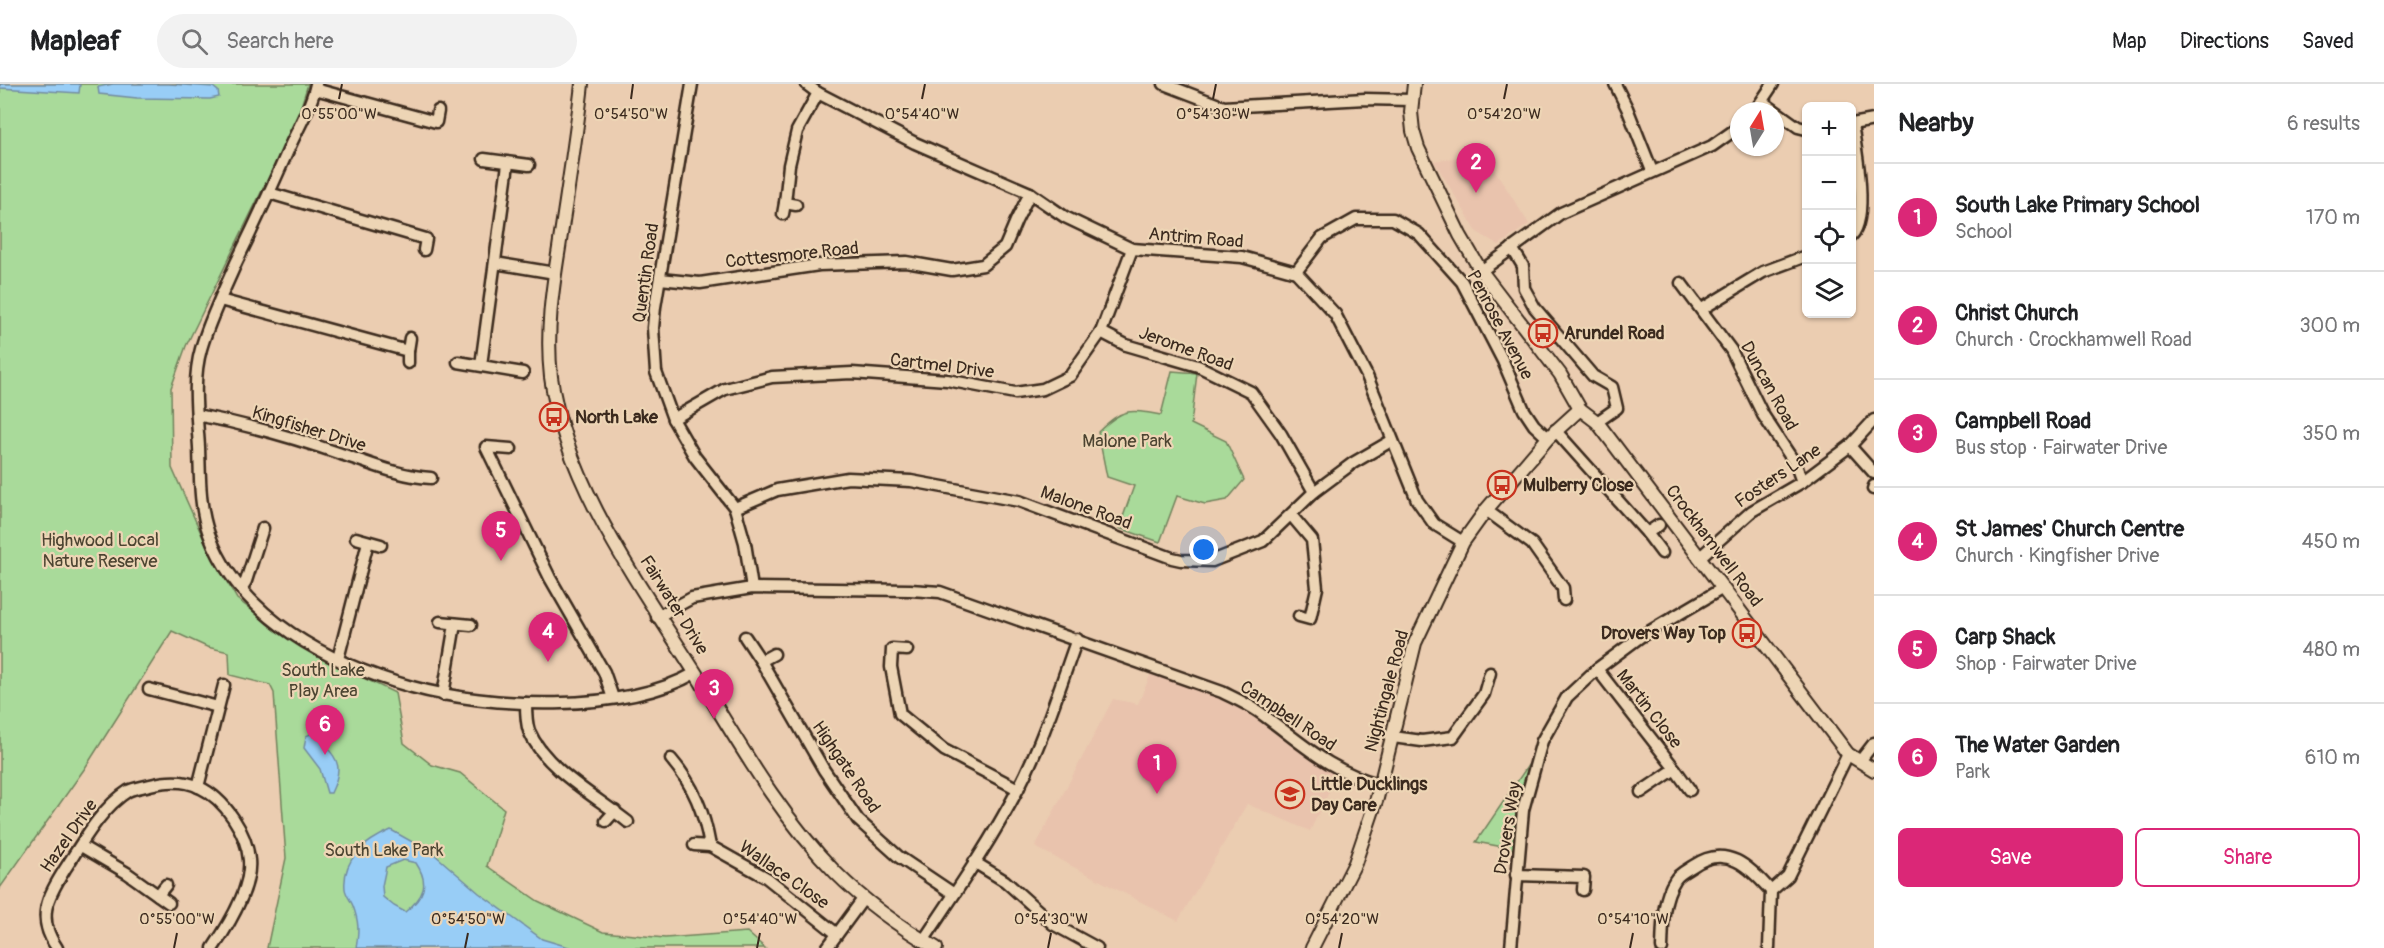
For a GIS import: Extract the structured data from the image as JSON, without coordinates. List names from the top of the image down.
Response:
{
  "streets": {
    "street": [
      "Antrim Road",
      "Cottesmore Road",
      "Quentin Road",
      "Penrose Avenue",
      "Jerome Road",
      "Cartmel Drive",
      "Duncan Road",
      "Kingfisher Drive",
      "Fosters Lane",
      "Malone Road",
      "Crockhamwell Road",
      "Fairwater Drive",
      "Nightingale Road",
      "Martin Close",
      "Campbell Road",
      "Highgate Road",
      "Drovers Way",
      "Hazel Drive",
      "Wallace Close"
    ]
  },
  "crossings": [
    ["Antrim Road", "Cottesmore Road"],
    ["Antrim Road", "Penrose Avenue"],
    ["Antrim Road", "Cartmel Drive"],
    ["Cottesmore Road", "Quentin Road"],
    ["Quentin Road", "Cartmel Drive"],
    ["Quentin Road", "Malone Road"],
    ["Quentin Road", "Campbell Road"],
    ["Penrose Avenue", "Nightingale Road"],
    ["Jerome Road", "Cartmel Drive"],
    ["Jerome Road", "Malone Road"],
    ["Duncan Road", "Fosters Lane"],
    ["Fosters Lane", "Crockhamwell Road"],
    ["Crockhamwell Road", "Nightingale Road"],
    ["Crockhamwell Road", "Drovers Way"],
    ["Fairwater Drive", "Campbell Road"],
    ["Fairwater Drive", "Wallace Close"],
    ["Nightingale Road", "Campbell Road"],
    ["Martin Close", "Drovers Way"]
  ],
  "parks": [
    "Malone Park",
    "Highwood Local Nature Reserve",
    "South Lake Play Area",
    "South Lake Park"
  ],
  "places": {
    "bus stop": [
      "Arundel Road",
      "North Lake",
      "Mulberry Close",
      "Drovers Way Top"
    ],
    "school or university": ["Little Ducklings Day Care"]
  },
  "north": "top",
  "page": {
    "header": "Mapleaf",
    "search": "Search here",
    "nav": ["Map", "Directions", "Saved"],
    "heading": ["Nearby", "6 results"],
    "map_buttons": ["+", "−"],
    "pins": [
      "2",
      "5",
      "4",
      "3",
      "6",
      "1"
    ],
    "list": [
      {
        "mark": "1",
        "name": "South Lake Primary School",
        "note": "School",
        "value": "170 m"
      },
      {
        "mark": "2",
        "name": "Christ Church",
        "note": "Church · Crockhamwell Road",
        "value": "300 m"
      },
      {
        "mark": "3",
        "name": "Campbell Road",
        "note": "Bus stop · Fairwater Drive",
        "value": "350 m"
      },
      {
        "mark": "4",
        "name": "St James' Church Centre",
        "note": "Church · Kingfisher Drive",
        "value": "450 m"
      },
      {
        "mark": "5",
        "name": "Carp Shack",
        "note": "Shop · Fairwater Drive",
        "value": "480 m"
      },
      {
        "mark": "6",
        "name": "The Water Garden",
        "note": "Park",
        "value": "610 m"
      }
    ],
    "buttons": ["Save", "Share"]
  },
  "coordinates": [
    "0°55'00\"W",
    "0°54'50\"W",
    "0°54'40\"W",
    "0°54'30\"W",
    "0°54'20\"W",
    "0°54'10\"W"
  ]
}
